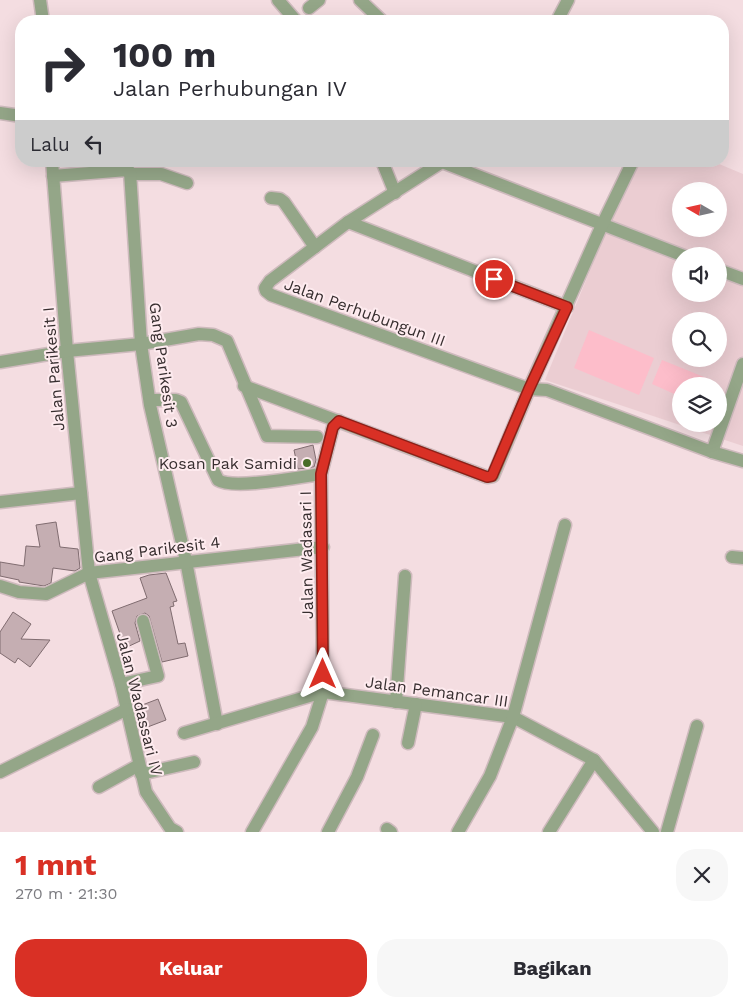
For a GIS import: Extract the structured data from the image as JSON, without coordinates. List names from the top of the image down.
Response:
{
  "streets": {
    "street": [
      "Jalan Perhubungun III",
      "Gang Parikesit 3",
      "Jalan Parikesit I",
      "Gang Parikesit 4",
      "Jalan Wadasari I",
      "Jalan Pemancar III",
      "Jalan Wadassari IV"
    ]
  },
  "crossings": [
    ["Gang Parikesit 3", "Gang Parikesit 4"],
    ["Jalan Parikesit I", "Gang Parikesit 4"],
    ["Jalan Parikesit I", "Jalan Wadassari IV"],
    ["Gang Parikesit 4", "Jalan Wadasari I"],
    ["Gang Parikesit 4", "Jalan Wadassari IV"],
    ["Jalan Wadasari I", "Jalan Pemancar III"]
  ],
  "places": ["Kosan Pak Samidi"],
  "north": "left",
  "page": {
    "turn": ["100 m", "Jalan Perhubungan IV"],
    "then": "Lalu",
    "heading": ["1 mnt", "270 m · 21:30"],
    "buttons": ["Keluar", "Bagikan"]
  }
}
